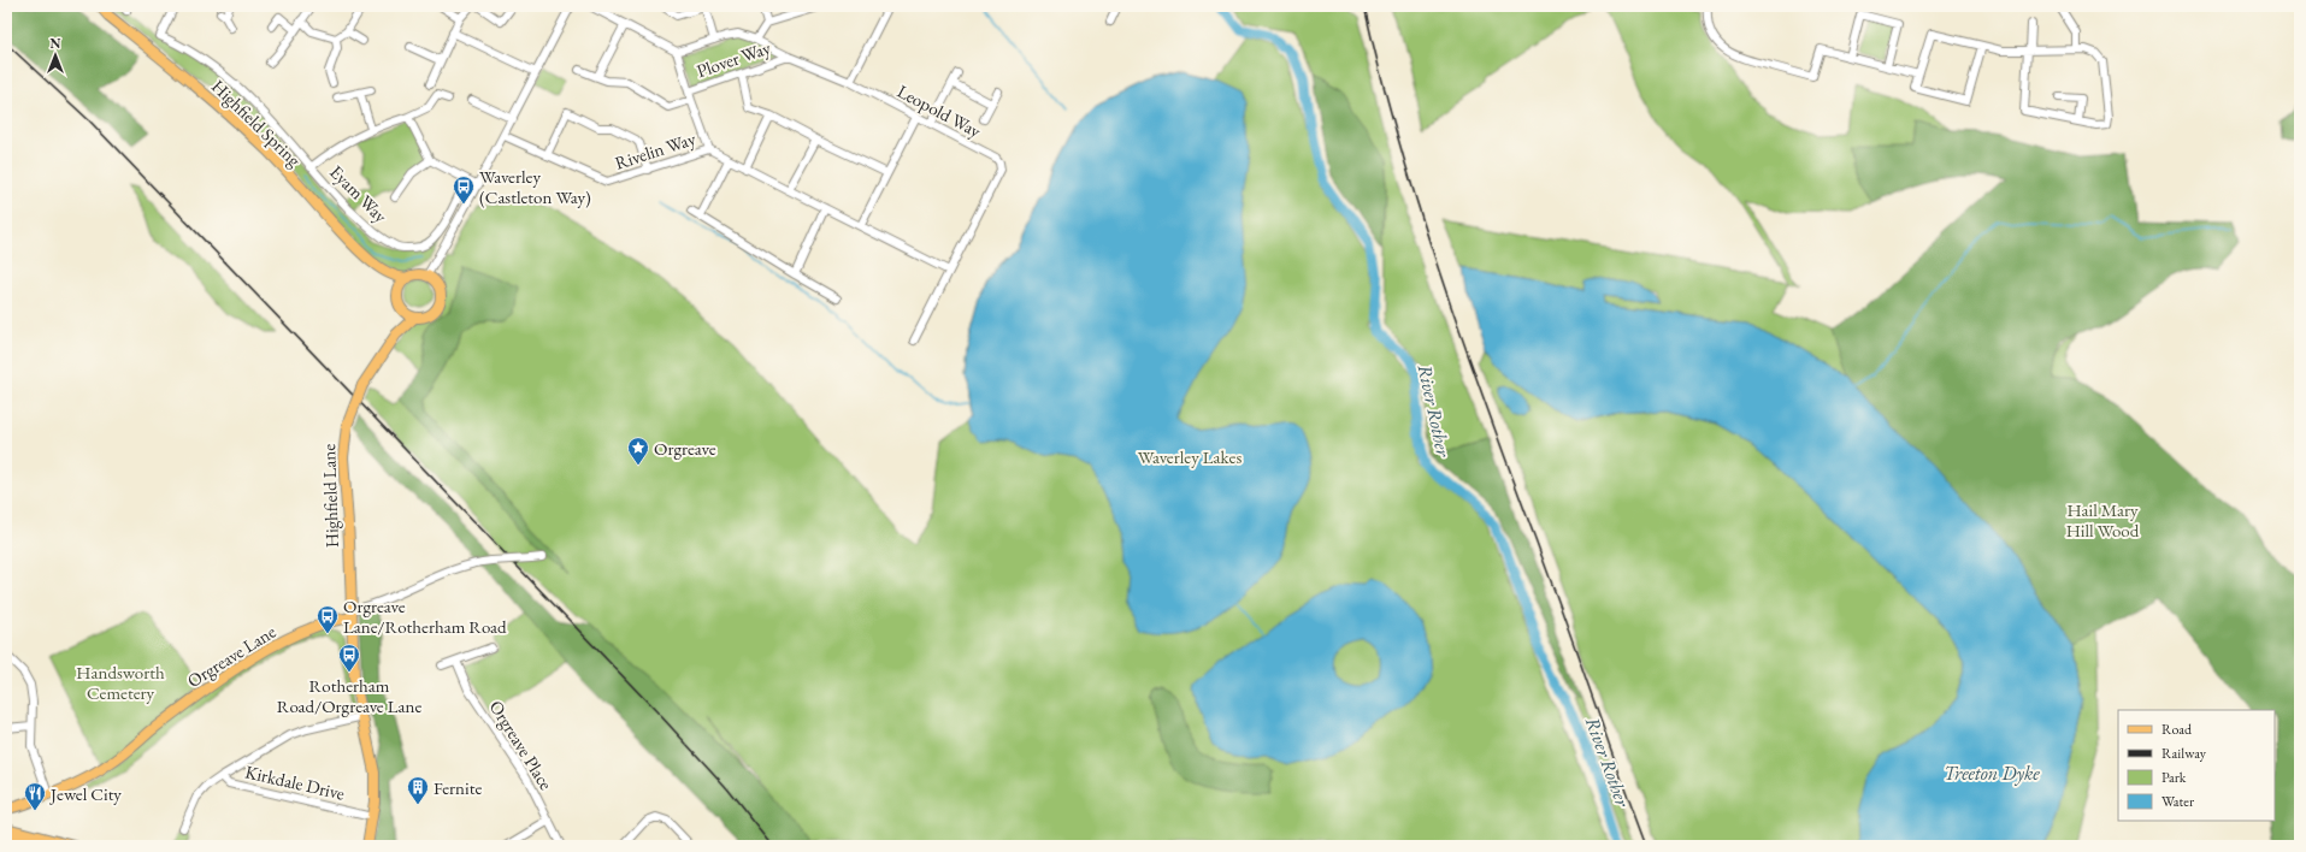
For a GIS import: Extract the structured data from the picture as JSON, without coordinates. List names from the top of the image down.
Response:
{
  "streets": {
    "main road": ["Highfield Spring", "Highfield Lane", "Orgreave Lane"],
    "street": [
      "Plover Way",
      "Leopold Way",
      "Rivelin Way",
      "Eyam Way",
      "Orgreave Place",
      "Kirkdale Drive"
    ]
  },
  "crossings": [
    ["Plover Way", "Leopold Way"],
    ["Highfield Lane", "Orgreave Lane"],
    ["Highfield Lane", "Kirkdale Drive"]
  ],
  "water": ["River Rother", "Treeton Dyke"],
  "parks": ["Waverley Lakes", "Hail Mary Hill Wood", "Handsworth Cemetery"],
  "places": {
    "bus stop": ["Waverley (Castleton Way)", "Orgreave Lane/Rotherham Road", "Rotherham Road/Orgreave Lane"],
    "place": ["Orgreave"],
    "building": ["Fernite"],
    "restaurant": ["Jewel City"]
  },
  "legend": [
    "Road",
    "Railway",
    "Park",
    "Water"
  ],
  "north": "top"
}
